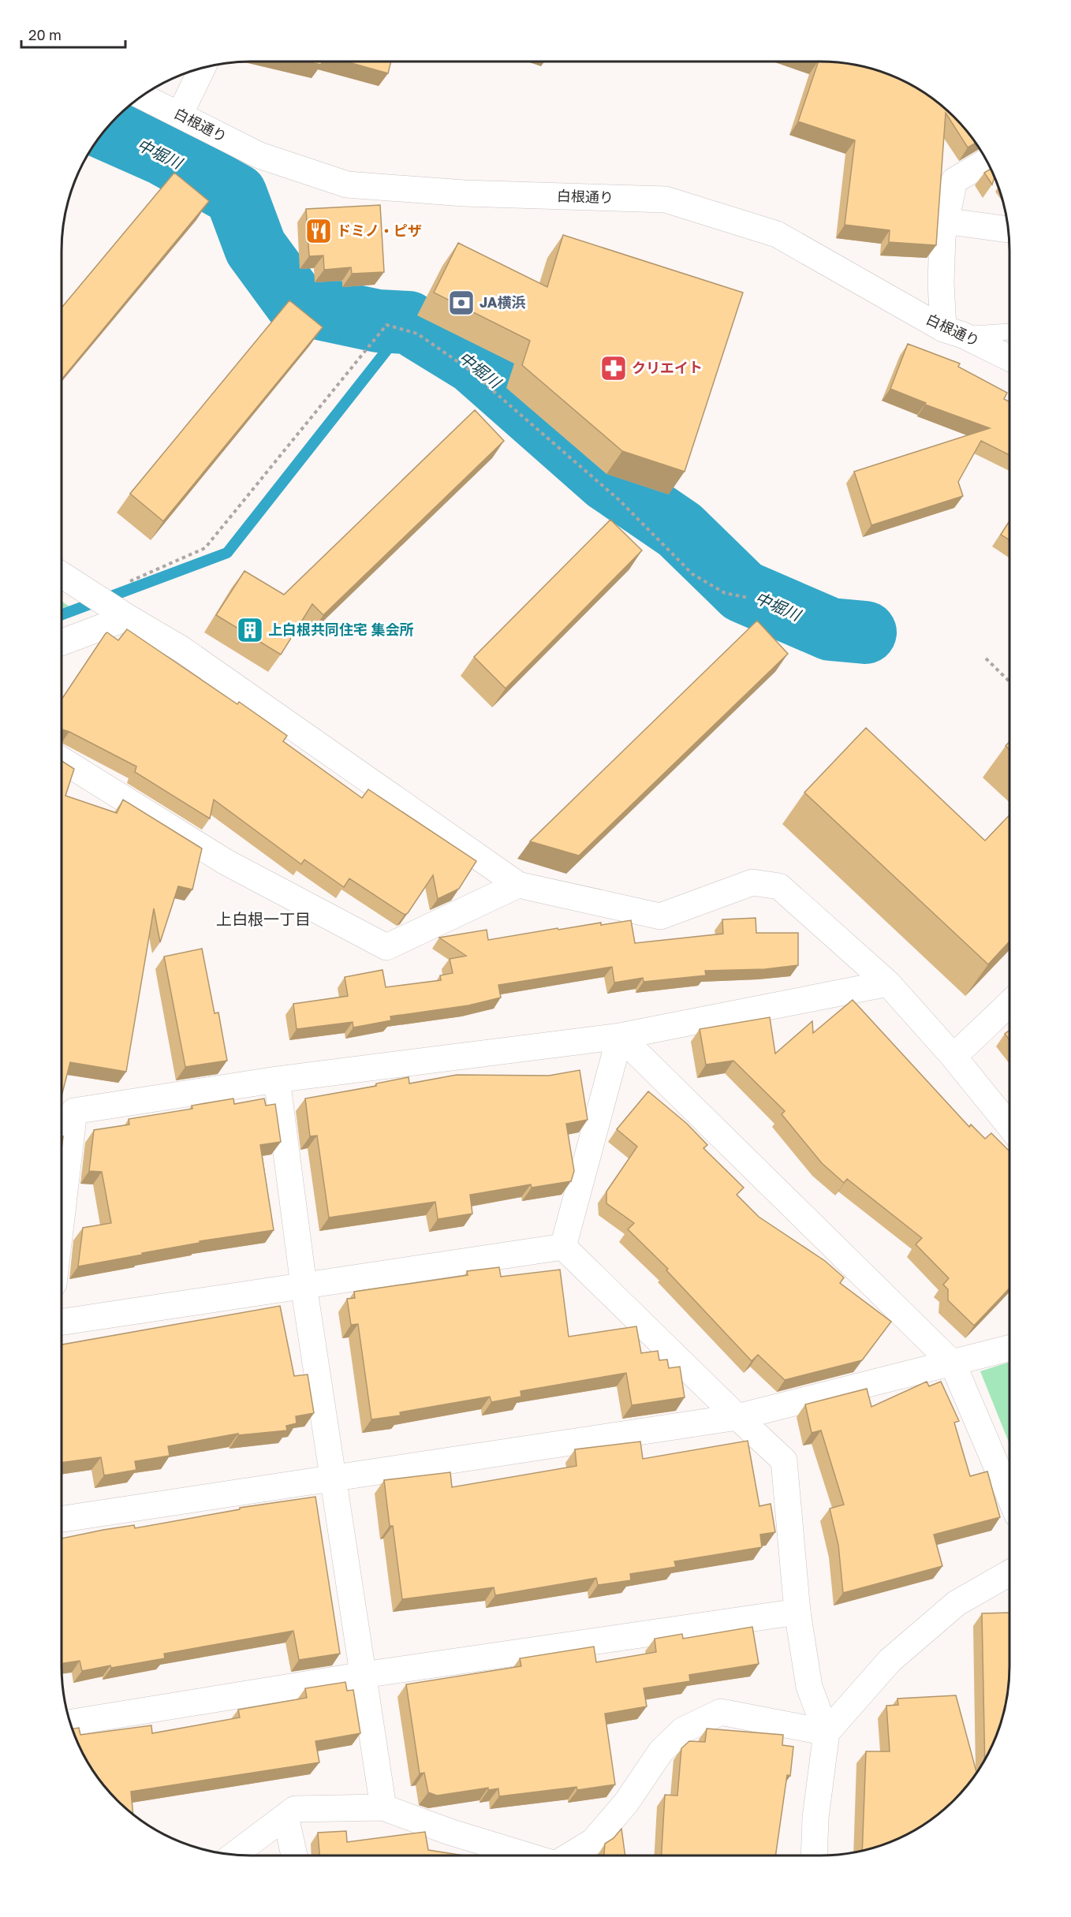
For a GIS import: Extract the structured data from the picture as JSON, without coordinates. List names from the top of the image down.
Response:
{
  "streets": {
    "street": ["白根通り"]
  },
  "districts": ["上白根一丁目"],
  "water": ["中堀川"],
  "places": {
    "restaurant": ["ドミノ・ピザ"],
    "bank": ["JA横浜"],
    "pharmacy": ["クリエイト"],
    "building": ["上白根共同住宅 集会所"]
  },
  "scale_bar": "20 m"
}
